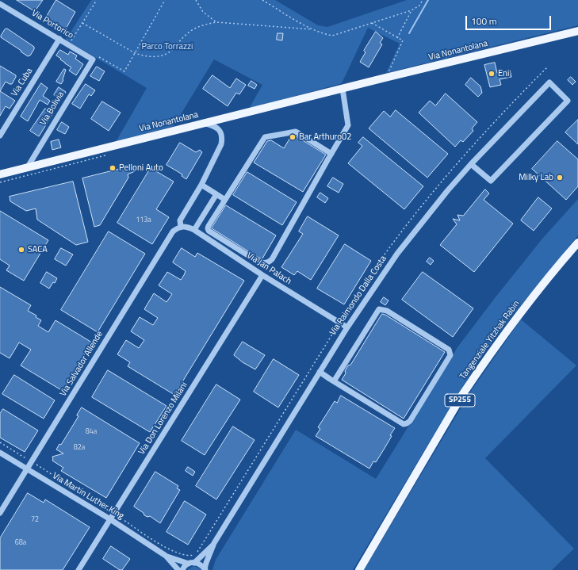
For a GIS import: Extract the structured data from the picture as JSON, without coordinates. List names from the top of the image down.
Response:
{
  "streets": {
    "main road": ["Via Nonantolana", "Tangenziale Yitzhak Rabin", "SP255"],
    "street": [
      "Via Portorico",
      "Via Cuba",
      "Via Bolivia",
      "Via Jan Palach",
      "Via Raimondo Dalla Costa",
      "Via Salvador Allende",
      "Via Don Lorenzo Milani",
      "Via Martin Luther King"
    ]
  },
  "crossings": [
    ["Via Portorico", "Via Cuba"],
    ["Via Portorico", "Via Bolivia"],
    ["Via Nonantolana", "Via Bolivia"],
    ["Via Jan Palach", "Via Raimondo Dalla Costa"],
    ["Via Jan Palach", "Via Salvador Allende"],
    ["Via Jan Palach", "Via Don Lorenzo Milani"],
    ["Via Salvador Allende", "Via Martin Luther King"],
    ["Via Don Lorenzo Milani", "Via Martin Luther King"]
  ],
  "parks": ["Parco Torrazzi"],
  "places": [
    "Eni",
    "Bar Arthuro02",
    "Pelloni Auto",
    "Milky Lab",
    "SACA"
  ],
  "house_numbers": [
    "113a",
    "84a",
    "82a",
    "72",
    "68a"
  ],
  "scale_bar": "100 m"
}
